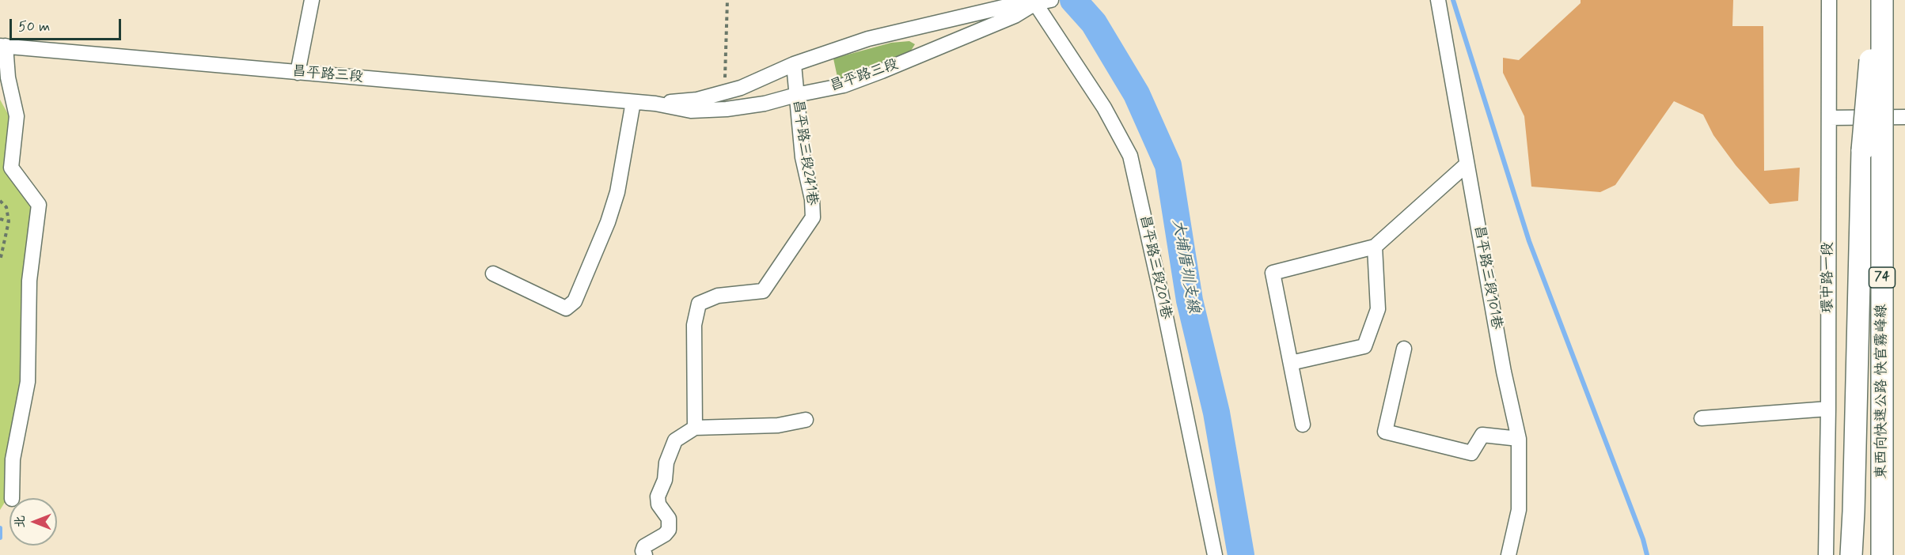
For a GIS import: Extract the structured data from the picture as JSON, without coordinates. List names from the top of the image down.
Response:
{
  "streets": {
    "highway": ["74", "東西向快速公路 快官霧峰線"],
    "street": [
      "昌平路三段",
      "昌平路三段241巷",
      "昌平路三段201巷",
      "昌平路三段101巷",
      "環中路一段"
    ]
  },
  "crossings": [
    ["昌平路三段", "昌平路三段241巷"],
    ["昌平路三段", "昌平路三段201巷"]
  ],
  "water": ["大埔厝圳支線"],
  "scale_bar": "50 m",
  "north": "left"
}
